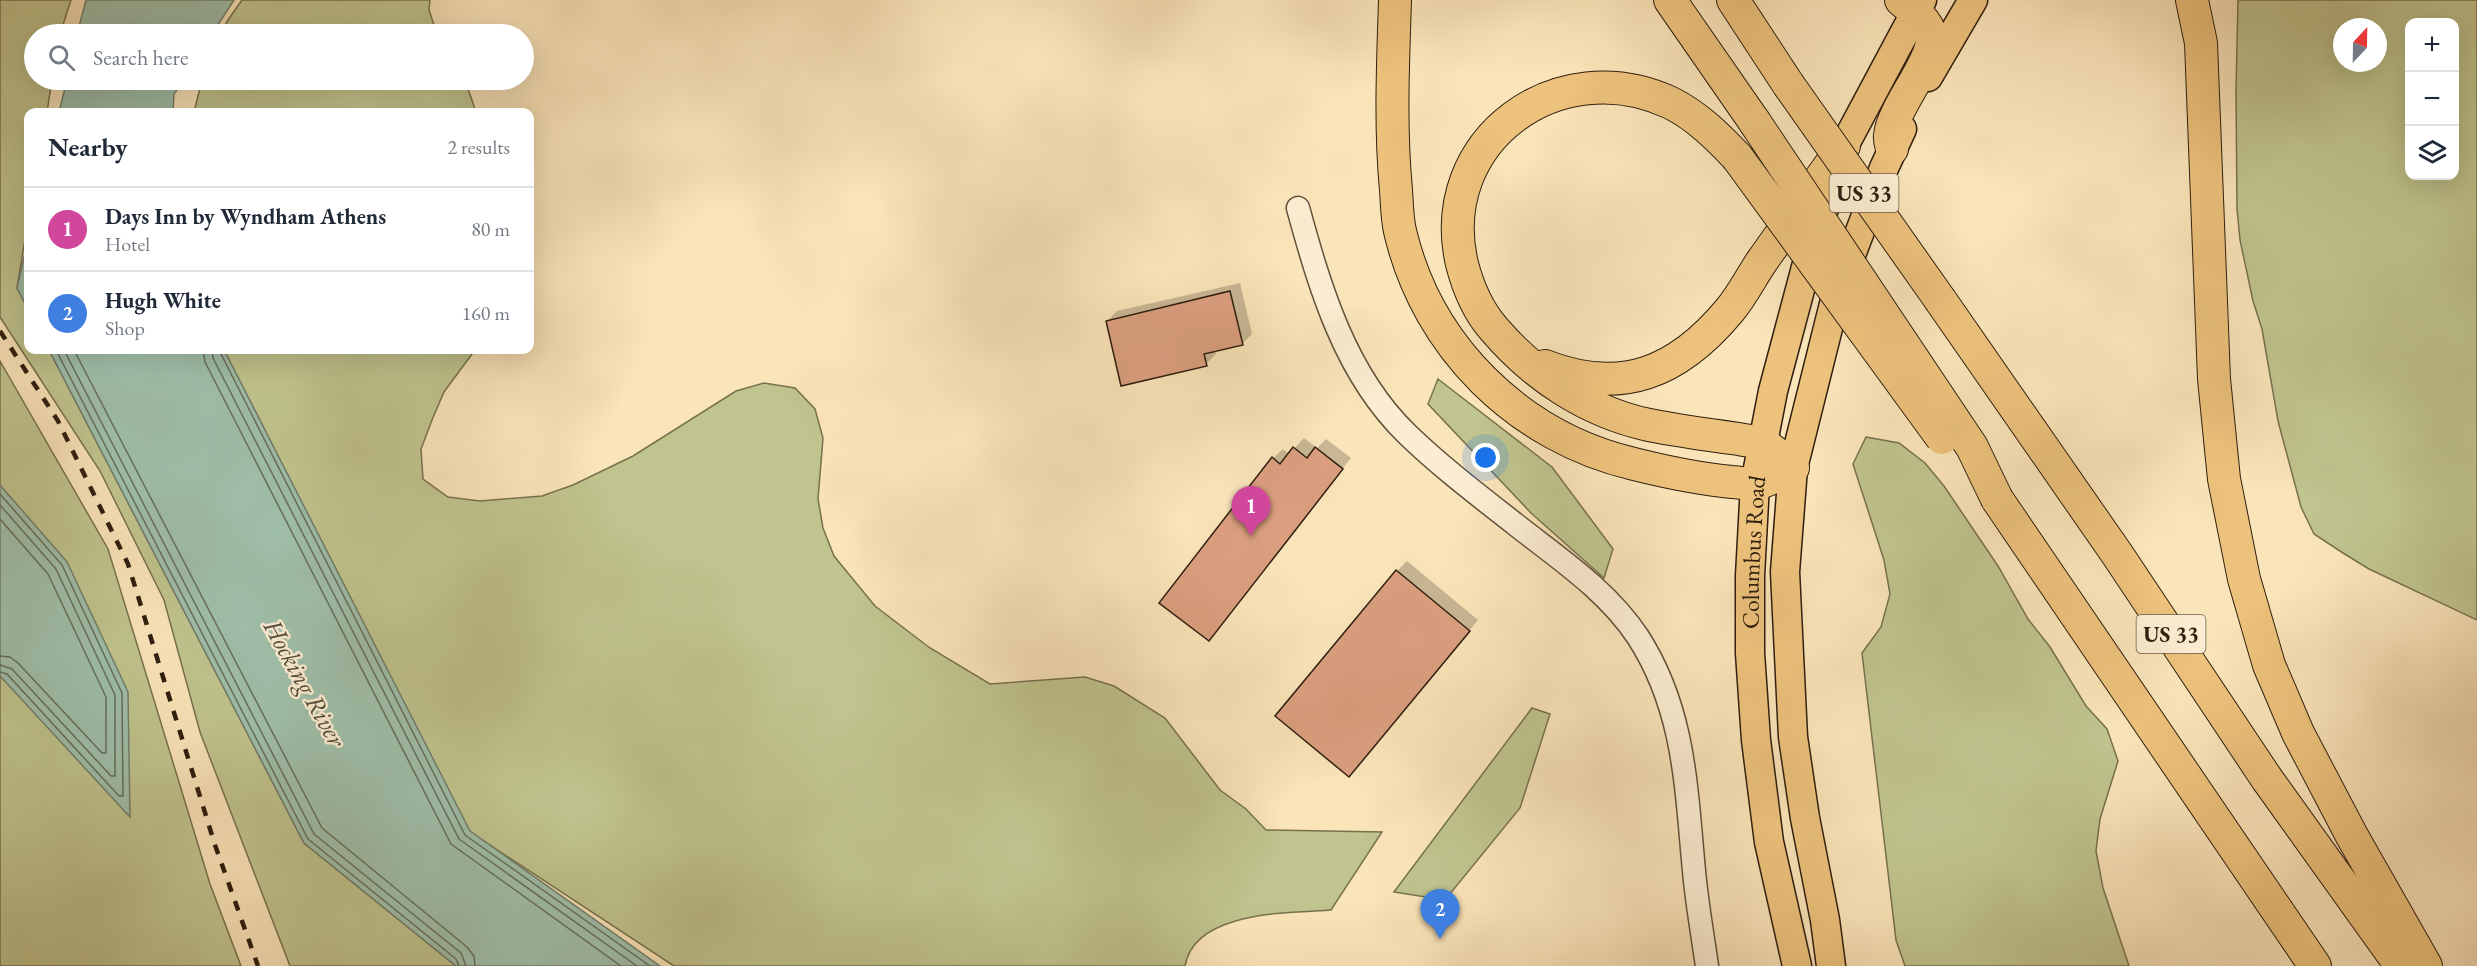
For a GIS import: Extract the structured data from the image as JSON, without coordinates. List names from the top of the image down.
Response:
{
  "streets": {
    "highway": ["US 33"],
    "main road": ["Columbus Road"]
  },
  "water": ["Hocking River"],
  "north": "top",
  "page": {
    "map_buttons": ["+", "−"],
    "search": "Search here",
    "heading": ["Nearby", "2 results"],
    "list": [
      {
        "mark": "1",
        "name": "Days Inn by Wyndham Athens",
        "note": "Hotel",
        "value": "80 m"
      },
      {
        "mark": "2",
        "name": "Hugh White",
        "note": "Shop",
        "value": "160 m"
      }
    ],
    "pins": ["1", "2"]
  }
}
